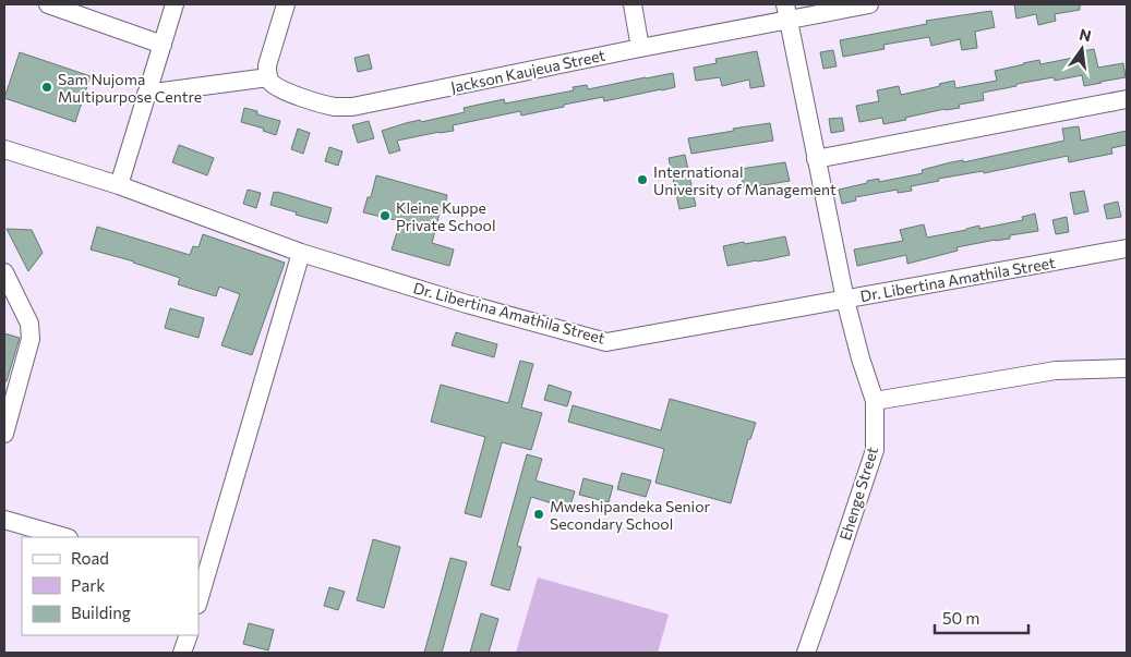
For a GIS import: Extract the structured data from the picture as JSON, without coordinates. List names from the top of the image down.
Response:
{
  "streets": {
    "street": ["Jackson Kaujeua Street", "Dr. Libertina Amathila Street", "Ehenge Street"]
  },
  "crossings": [
    ["Jackson Kaujeua Street", "Ehenge Street"],
    ["Dr. Libertina Amathila Street", "Ehenge Street"]
  ],
  "places": [
    "Sam Nujoma Multipurpose Centre",
    "International University of Management",
    "Kleine Kuppe Private School",
    "Mweshipandeka Senior Secondary School"
  ],
  "legend": ["Road", "Park", "Building"],
  "scale_bar": "50 m",
  "north": "top"
}
